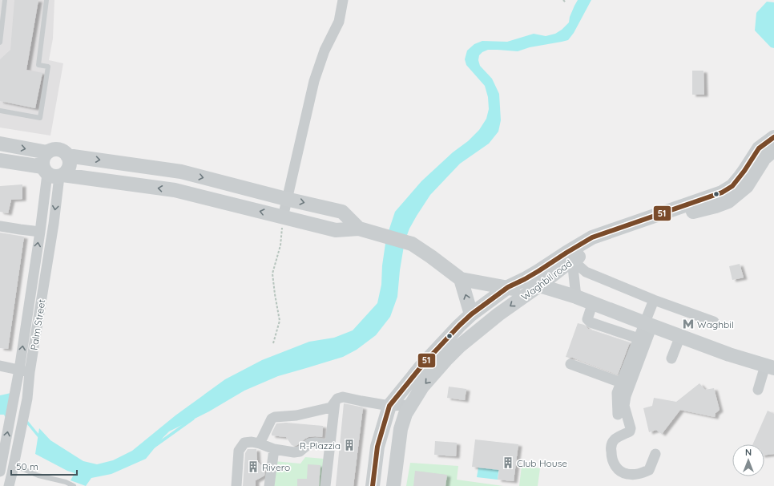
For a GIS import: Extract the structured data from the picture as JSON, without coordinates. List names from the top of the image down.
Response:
{
  "streets": {
    "main road": ["Waghbil road"],
    "street": ["Palm Street"]
  },
  "places": {
    "metro station": ["Waghbil"],
    "building": ["R-Plazzia", "Club House", "Rivero"]
  },
  "lines": ["transit line 51"],
  "scale_bar": "50 m",
  "north": "top"
}
